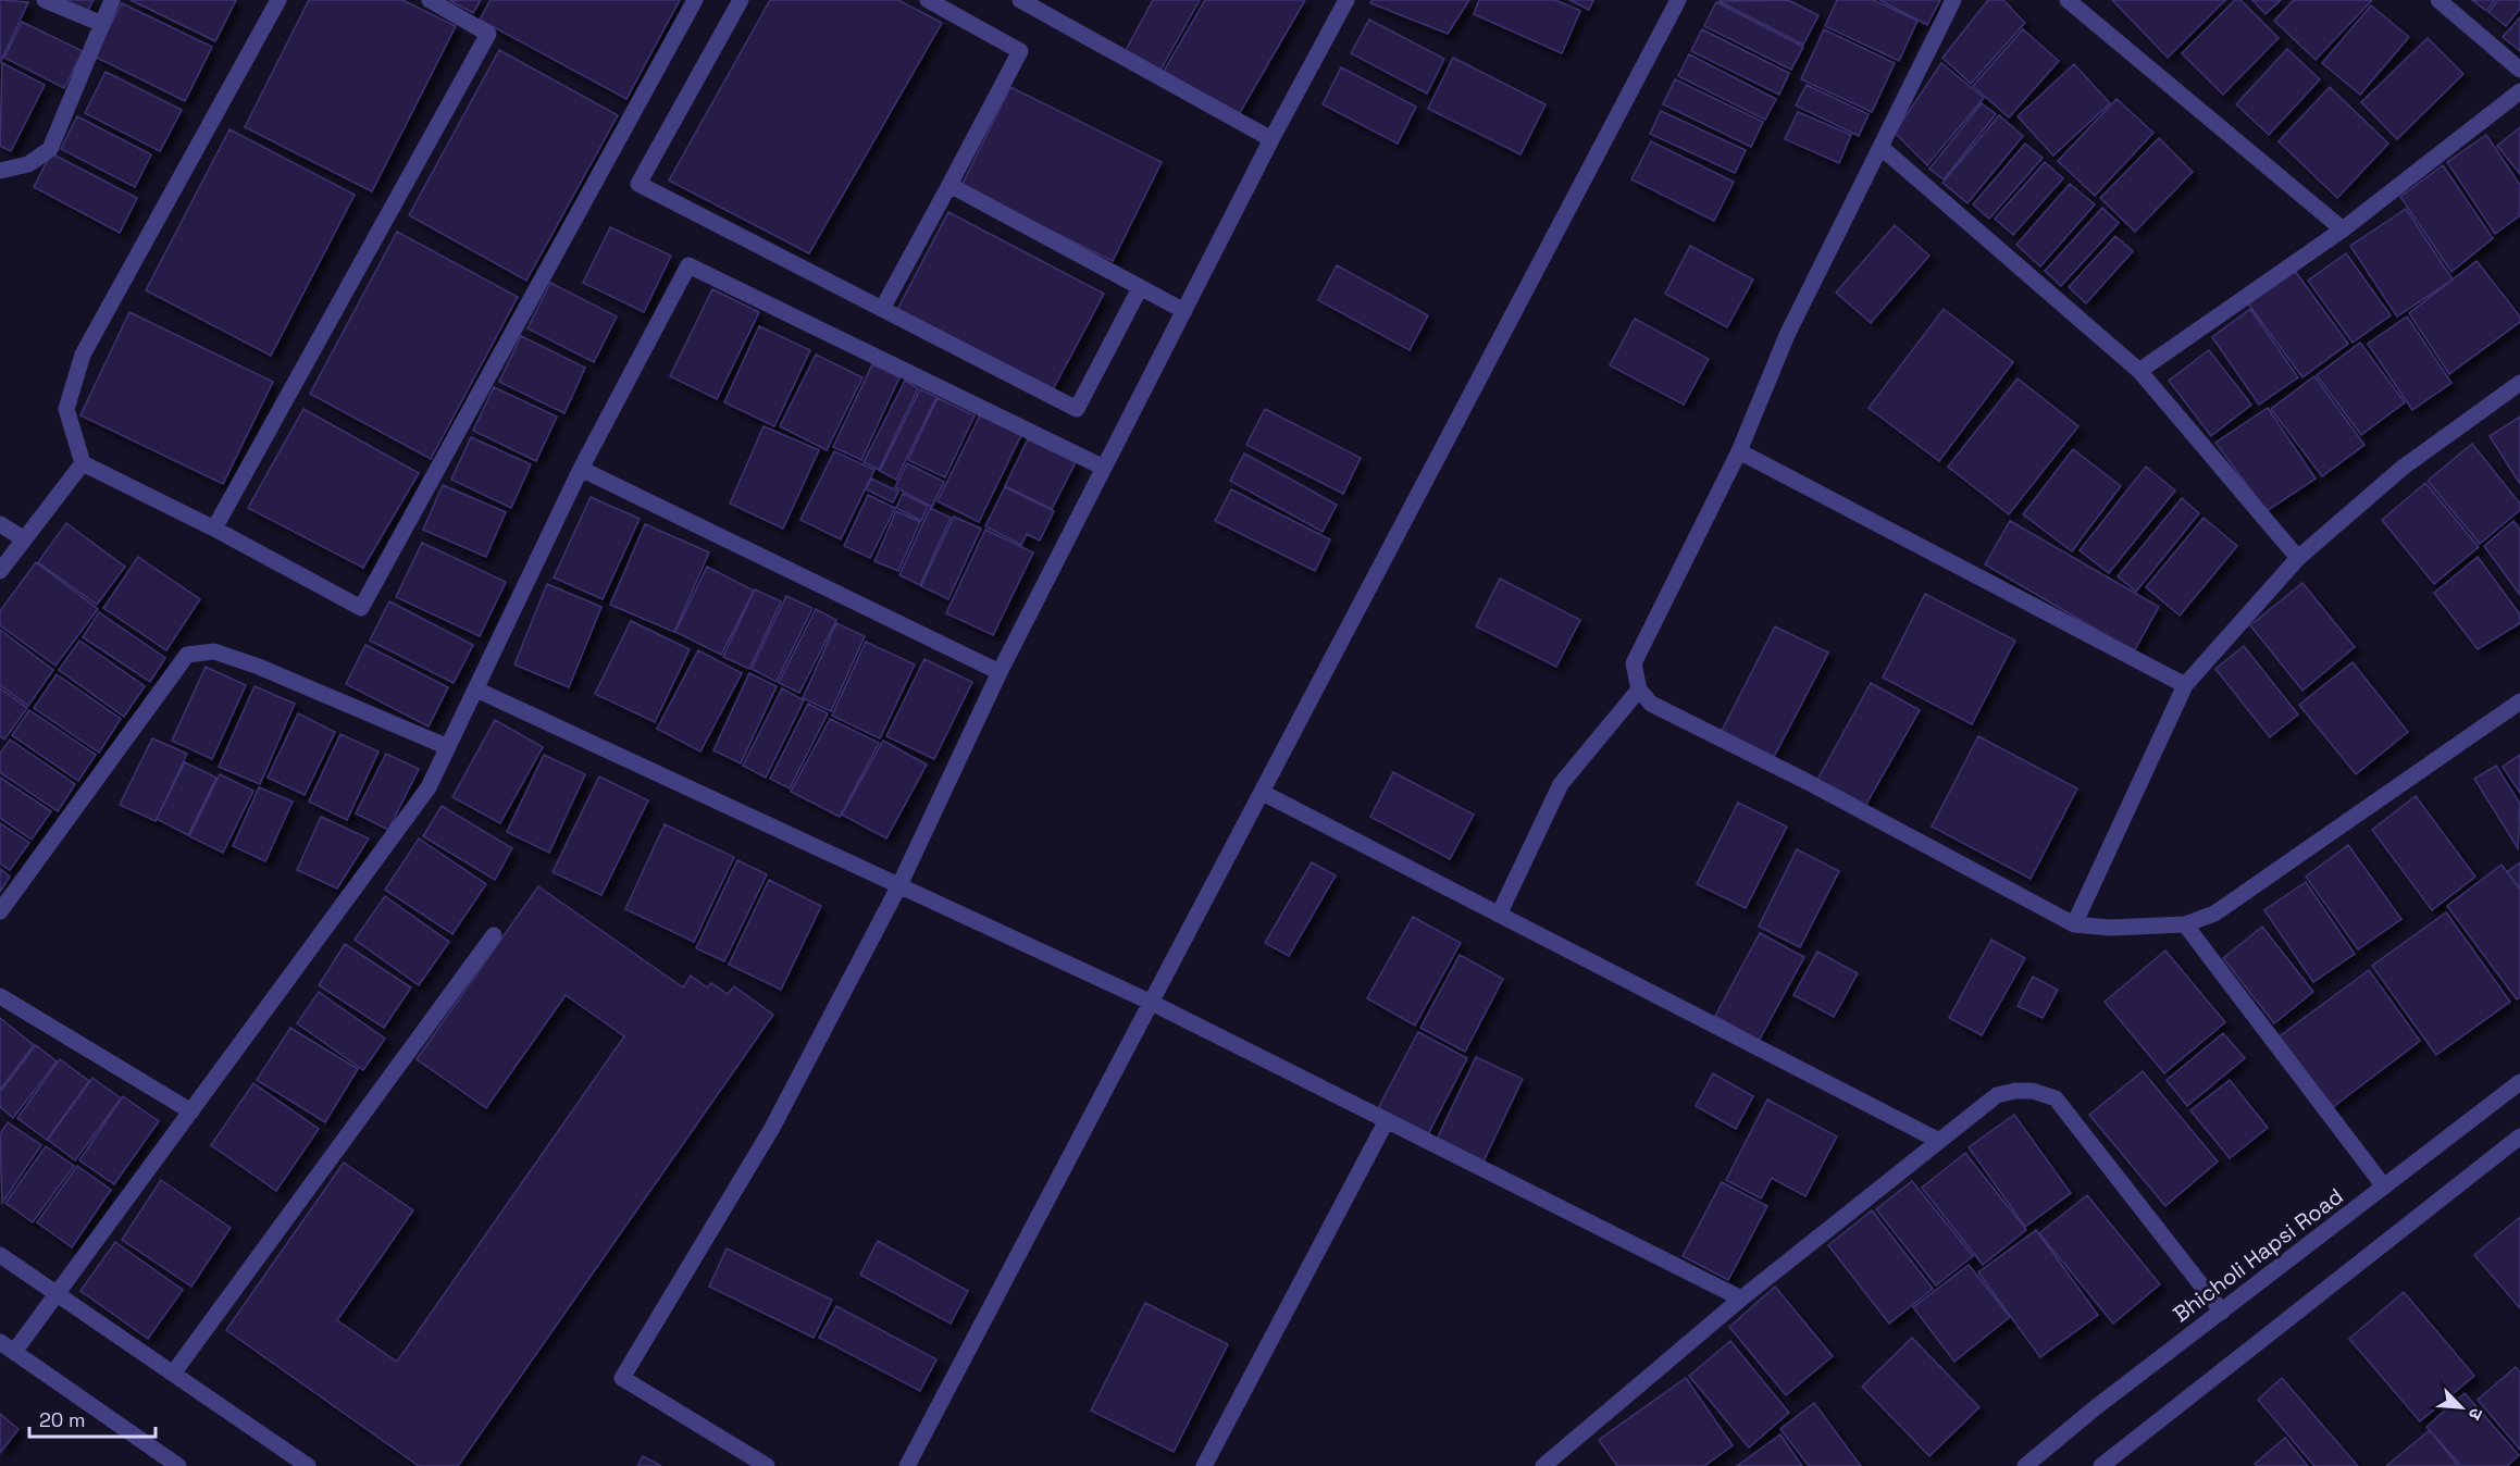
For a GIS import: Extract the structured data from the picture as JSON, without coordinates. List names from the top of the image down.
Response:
{
  "streets": {
    "street": ["Bhicholi Hapsi Road"]
  },
  "scale_bar": "20 m",
  "north": "bottom right"
}
